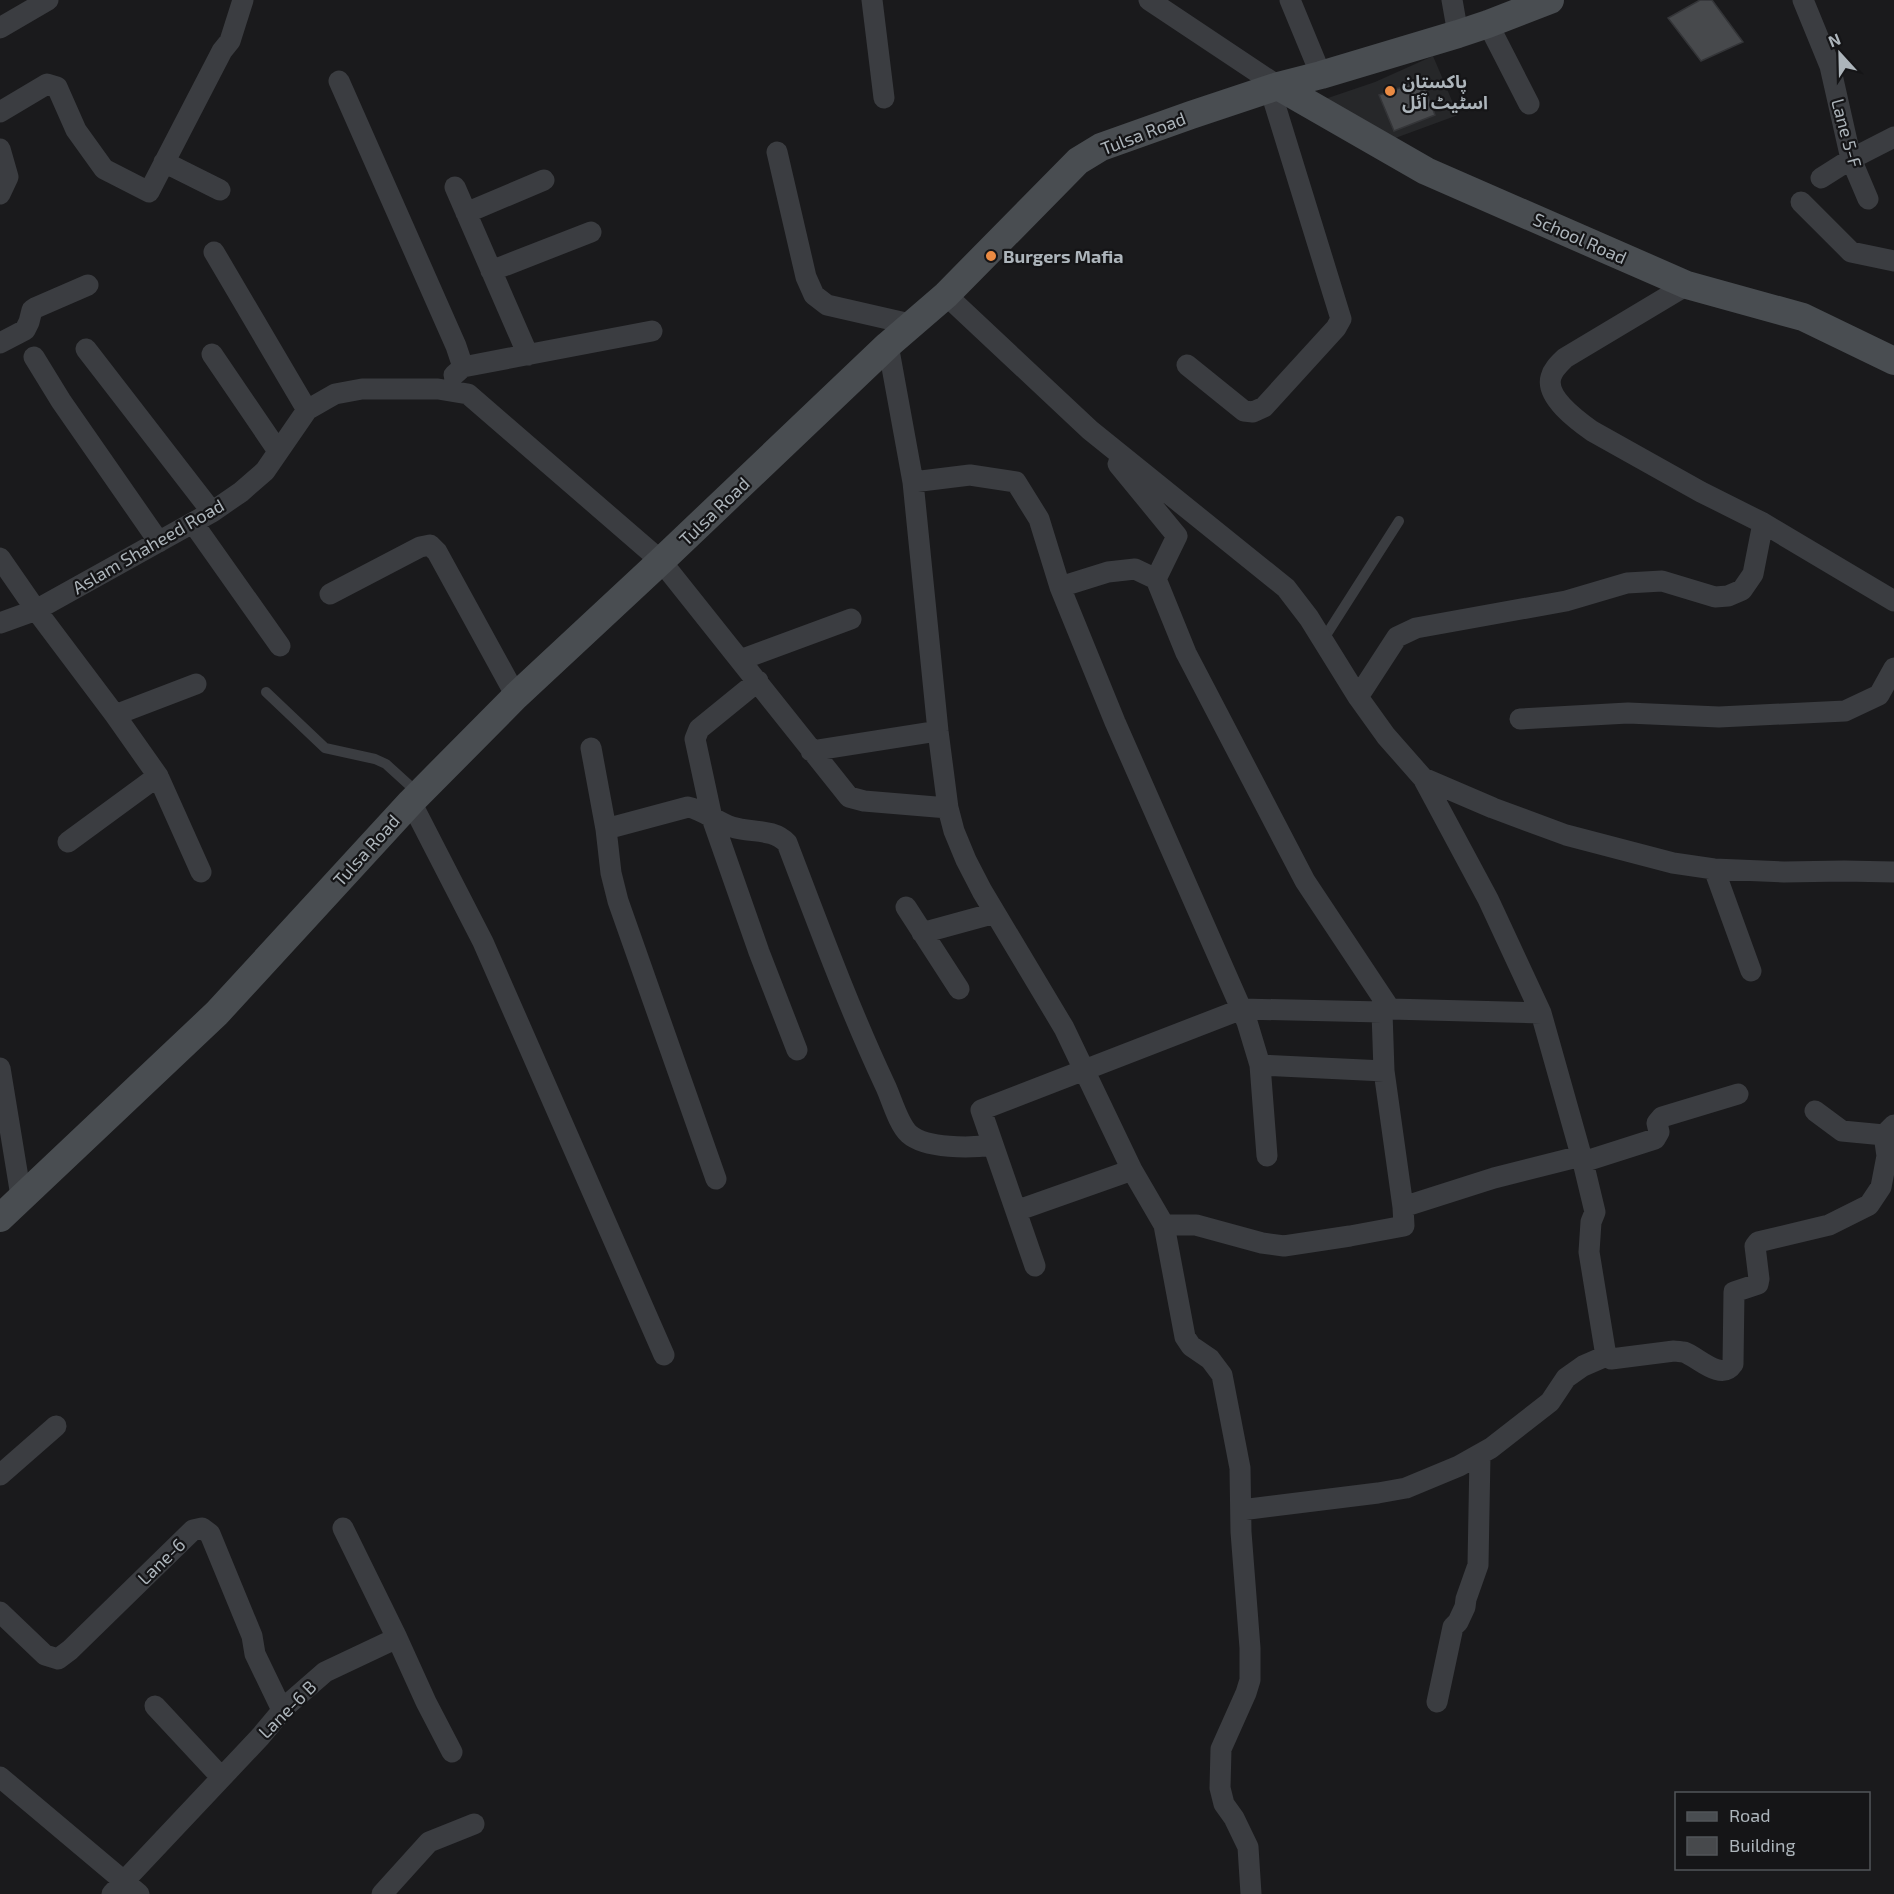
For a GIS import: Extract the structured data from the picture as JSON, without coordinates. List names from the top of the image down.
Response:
{
  "streets": {
    "main road": ["Tulsa Road", "School Road"],
    "street": [
      "Lane 5-F",
      "Aslam Shaheed Road",
      "Lane-6",
      "Lane-6 B"
    ]
  },
  "crossings": [
    ["Tulsa Road", "School Road"],
    ["Tulsa Road", "Aslam Shaheed Road"],
    ["Lane-6", "Lane-6 B"]
  ],
  "places": ["پاکستان اسٹیٹ آئل", "Burgers Mafia"],
  "legend": ["Road", "Building"],
  "north": "top"
}
